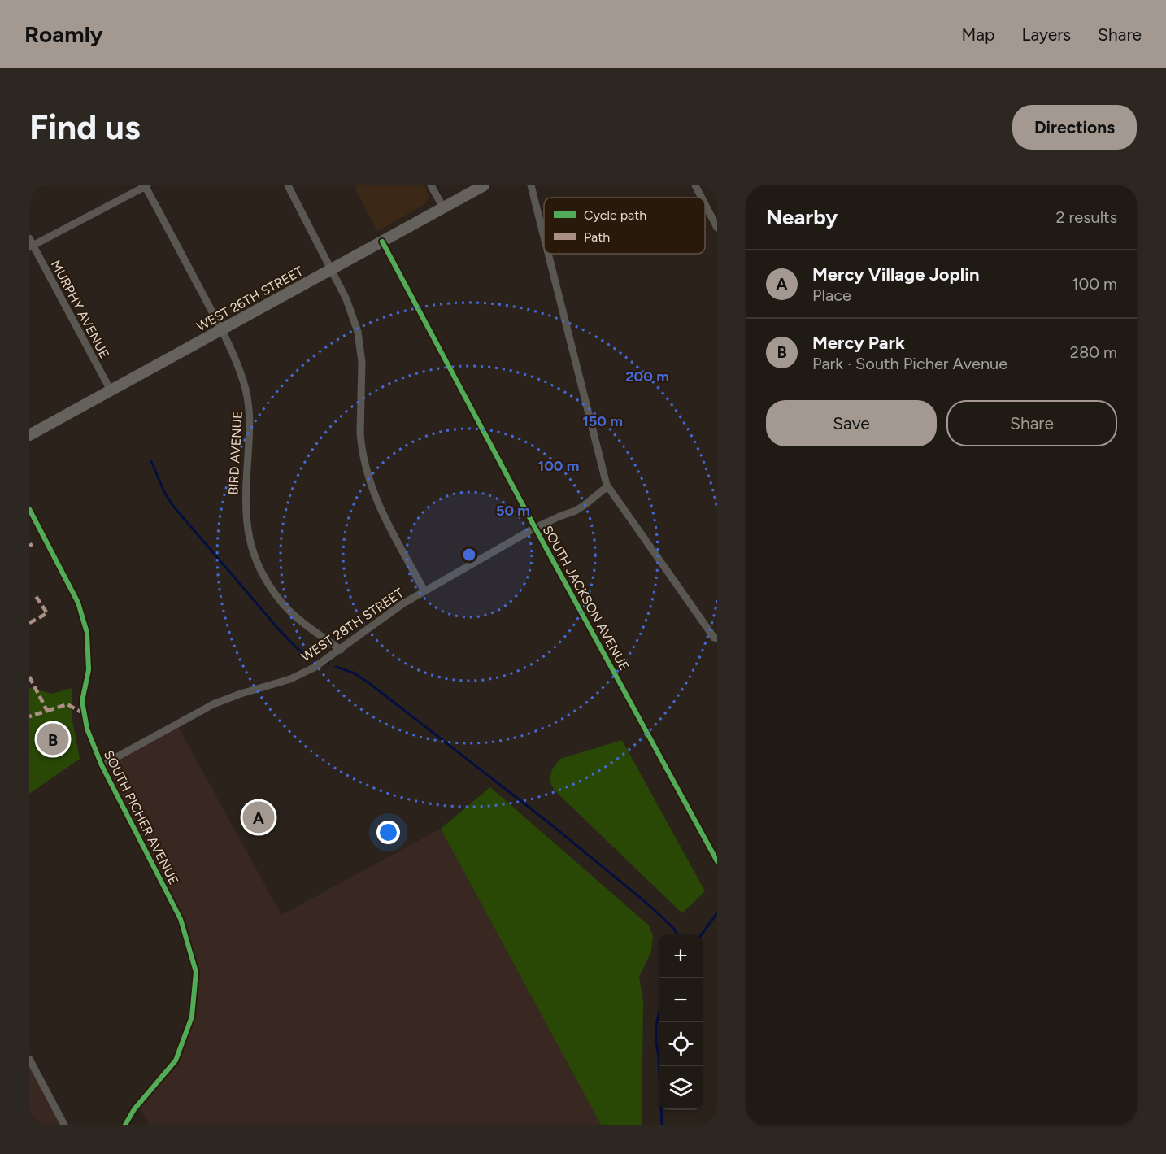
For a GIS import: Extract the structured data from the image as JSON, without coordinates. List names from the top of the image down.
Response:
{
  "streets": {
    "main road": ["WEST 26TH STREET"],
    "street": [
      "MURPHY AVENUE",
      "BIRD AVENUE",
      "SOUTH JACKSON AVENUE",
      "WEST 28TH STREET",
      "SOUTH PICHER AVENUE"
    ]
  },
  "crossings": [
    ["WEST 26TH STREET", "MURPHY AVENUE"],
    ["WEST 26TH STREET", "BIRD AVENUE"],
    ["WEST 26TH STREET", "SOUTH JACKSON AVENUE"],
    ["BIRD AVENUE", "WEST 28TH STREET"],
    ["SOUTH JACKSON AVENUE", "WEST 28TH STREET"],
    ["WEST 28TH STREET", "SOUTH PICHER AVENUE"]
  ],
  "legend": ["Cycle path", "Path"],
  "page": {
    "header": "Roamly",
    "nav": ["Map", "Layers", "Share"],
    "buttons": [
      "Directions",
      ["Save", "Share"]
    ],
    "title": "Find us",
    "heading": ["Nearby", "2 results"],
    "list": [
      {
        "mark": "A",
        "name": "Mercy Village Joplin",
        "note": "Place",
        "value": "100 m"
      },
      {
        "mark": "B",
        "name": "Mercy Park",
        "note": "Park · South Picher Avenue",
        "value": "280 m"
      }
    ],
    "pins": ["B", "A"],
    "map_buttons": ["+", "−"]
  },
  "rings": [
    "200 m",
    "150 m",
    "100 m",
    "50 m"
  ]
}
